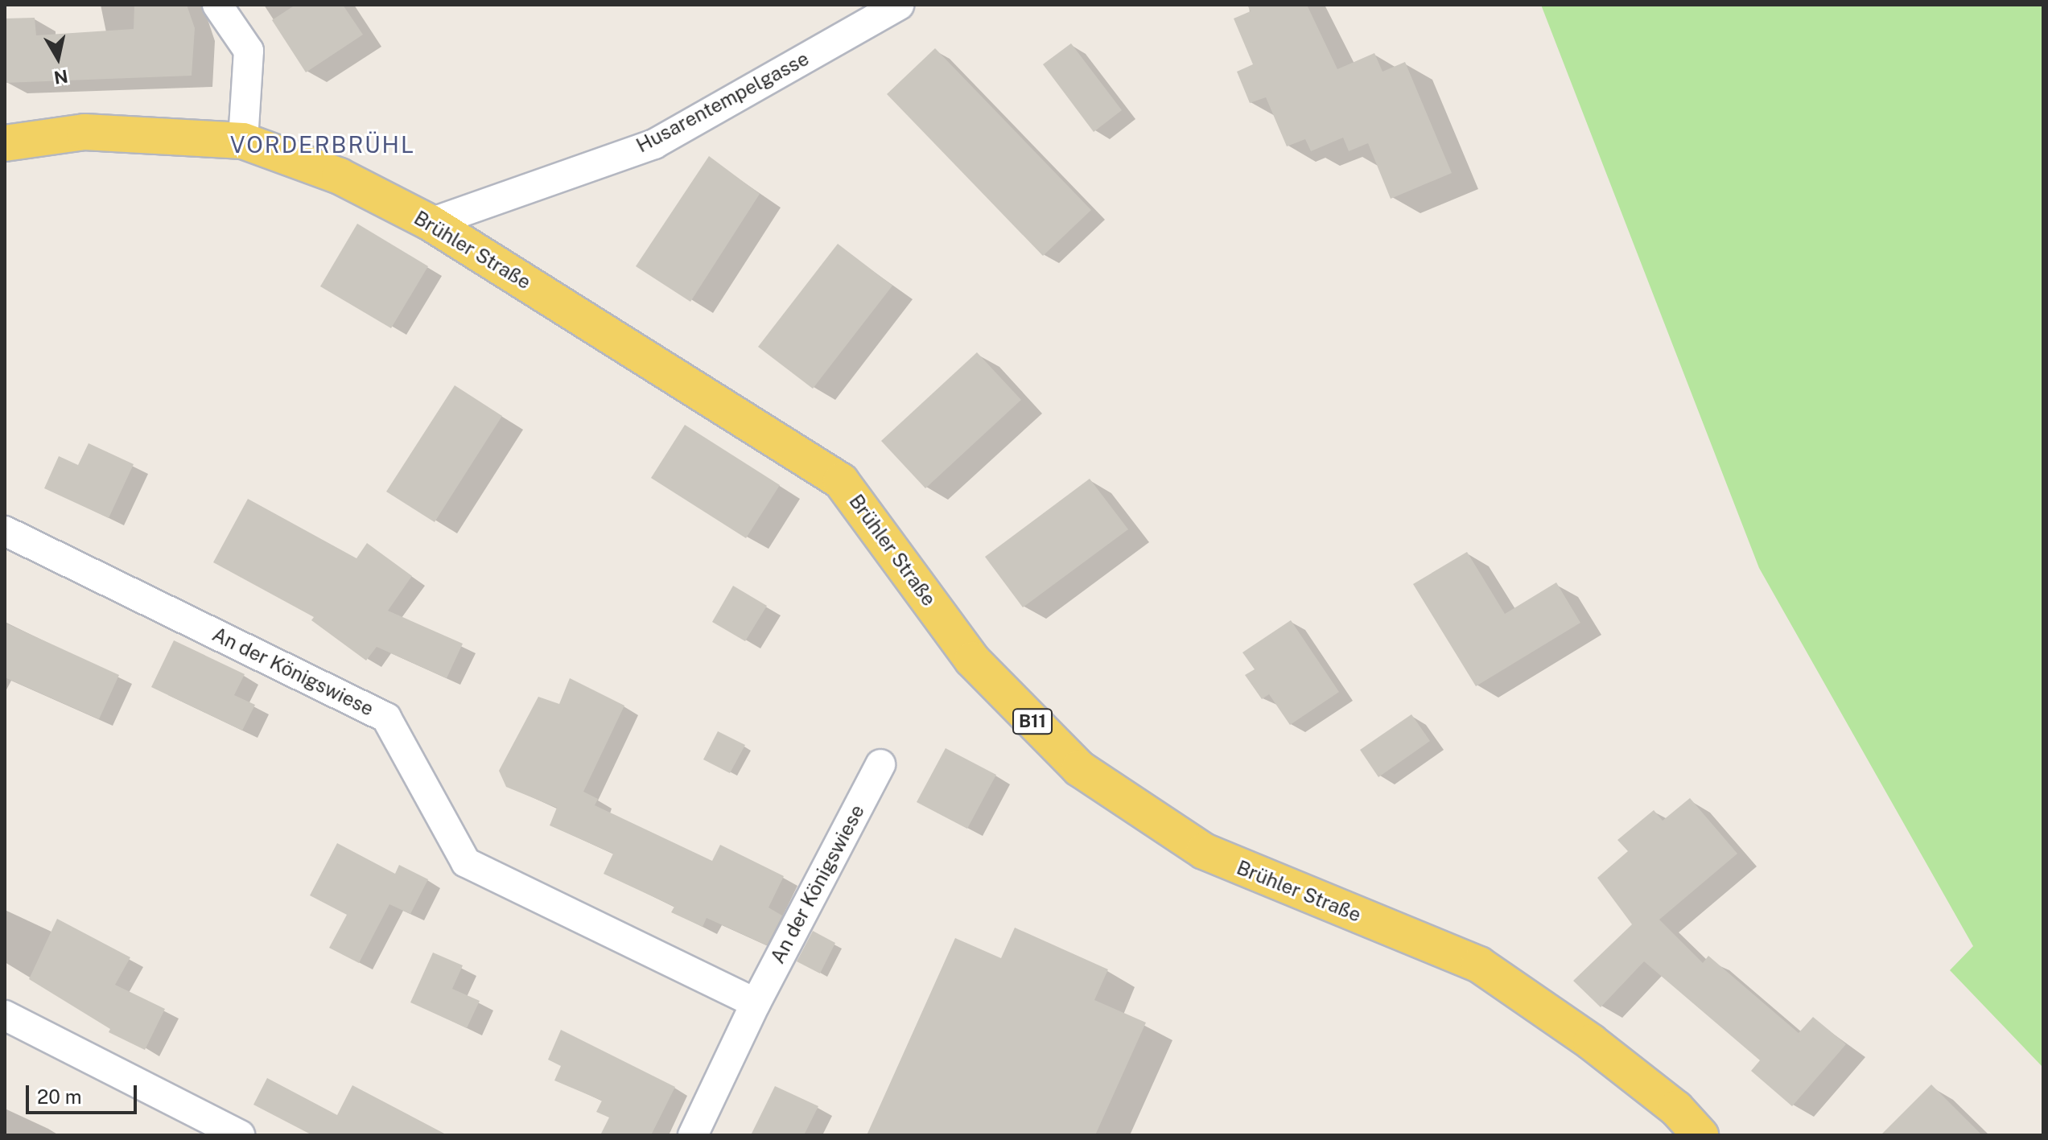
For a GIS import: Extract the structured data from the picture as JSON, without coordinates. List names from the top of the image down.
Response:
{
  "streets": {
    "main road": ["Brühler Straße", "B11"],
    "street": ["Husarentempelgasse", "An der Königswiese"]
  },
  "crossings": [
    ["Husarentempelgasse", "Brühler Straße"]
  ],
  "districts": ["VORDERBRÜHL"],
  "scale_bar": "20 m",
  "north": "bottom"
}
